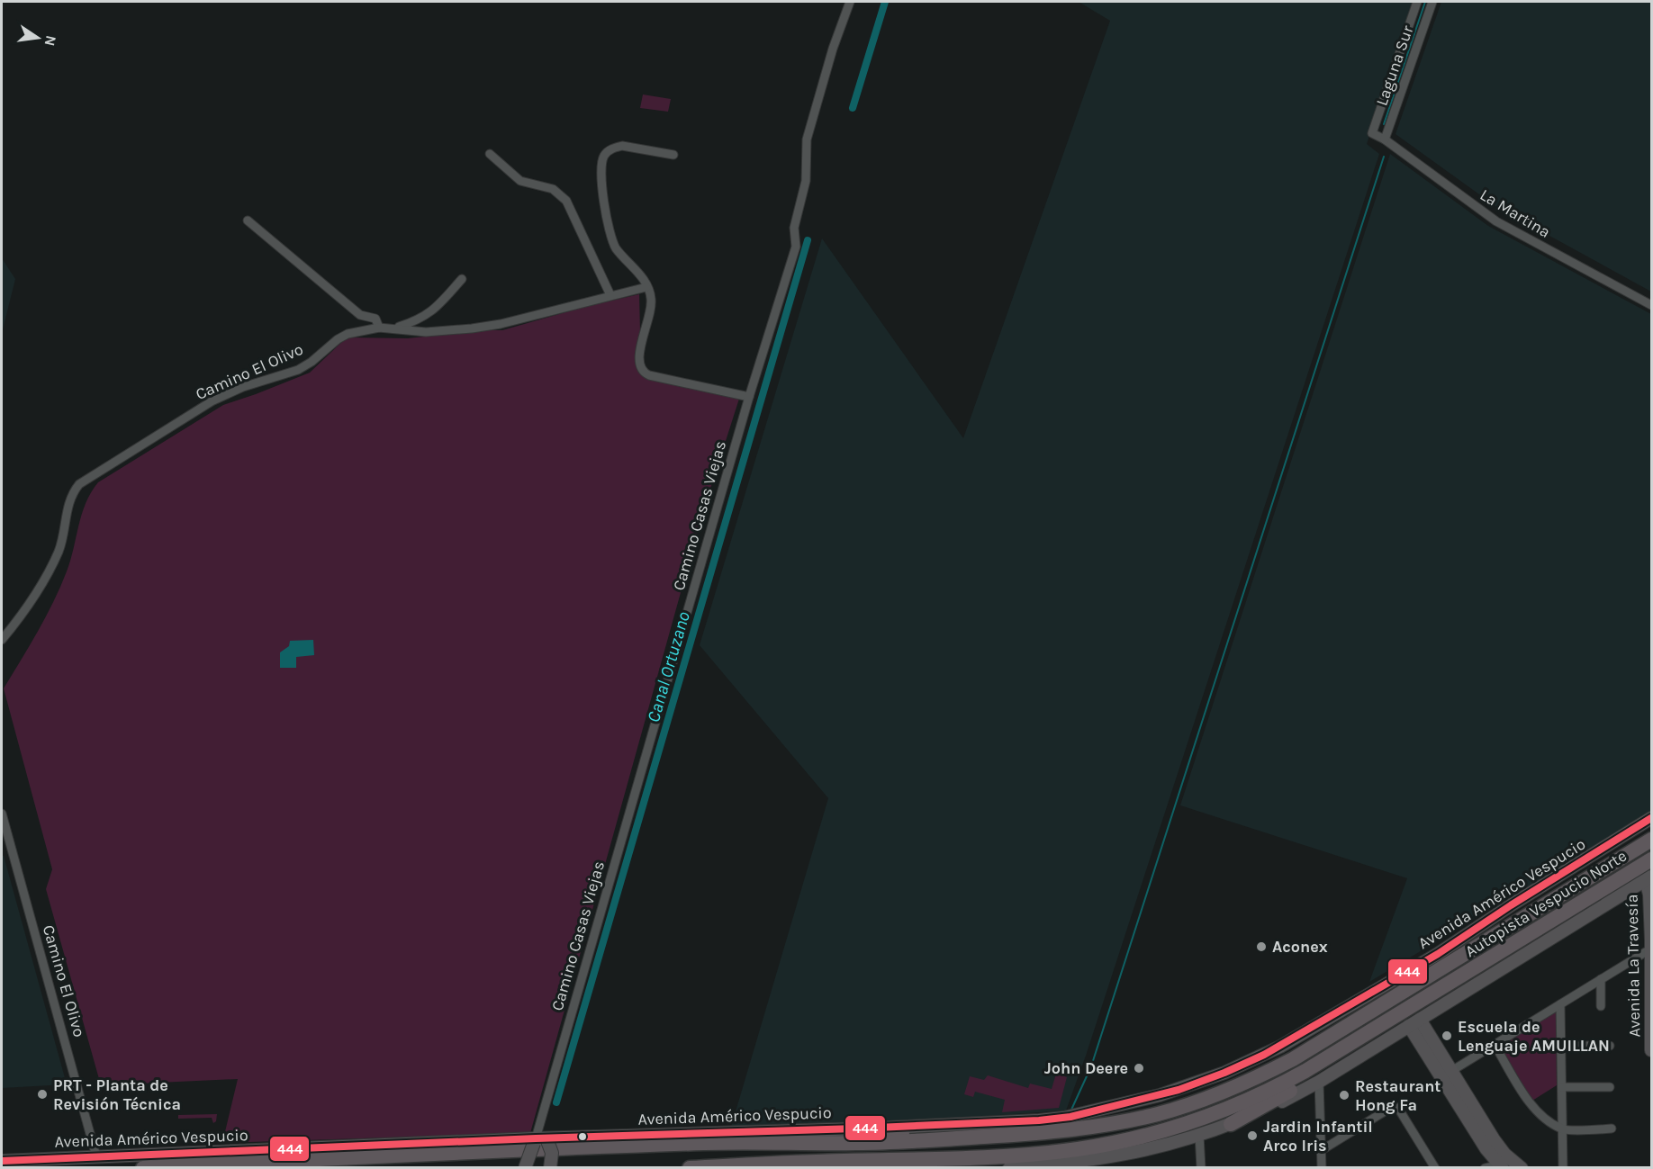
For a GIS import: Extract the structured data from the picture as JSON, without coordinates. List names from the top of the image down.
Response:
{
  "streets": {
    "highway": ["Autopista Vespucio Norte"],
    "main road": ["Avenida Américo Vespucio", "Avenida La Travesía"],
    "street": [
      "Laguna Sur",
      "La Martina",
      "Camino El Olivo",
      "Camino Casas Viejas"
    ]
  },
  "crossings": [
    ["Laguna Sur", "La Martina"],
    ["Camino El Olivo", "Avenida Américo Vespucio"],
    ["Camino Casas Viejas", "Avenida Américo Vespucio"]
  ],
  "water": ["Canal Ortuzano"],
  "places": [
    "Aconex",
    "Escuela de Lenguaje AMUILLAN",
    "John Deere",
    "PRT - Planta de Revisión Técnica",
    "Restaurant Hong Fa",
    "Jardin Infantil Arco Iris"
  ],
  "lines": ["transit line 444"],
  "north": "right"
}
